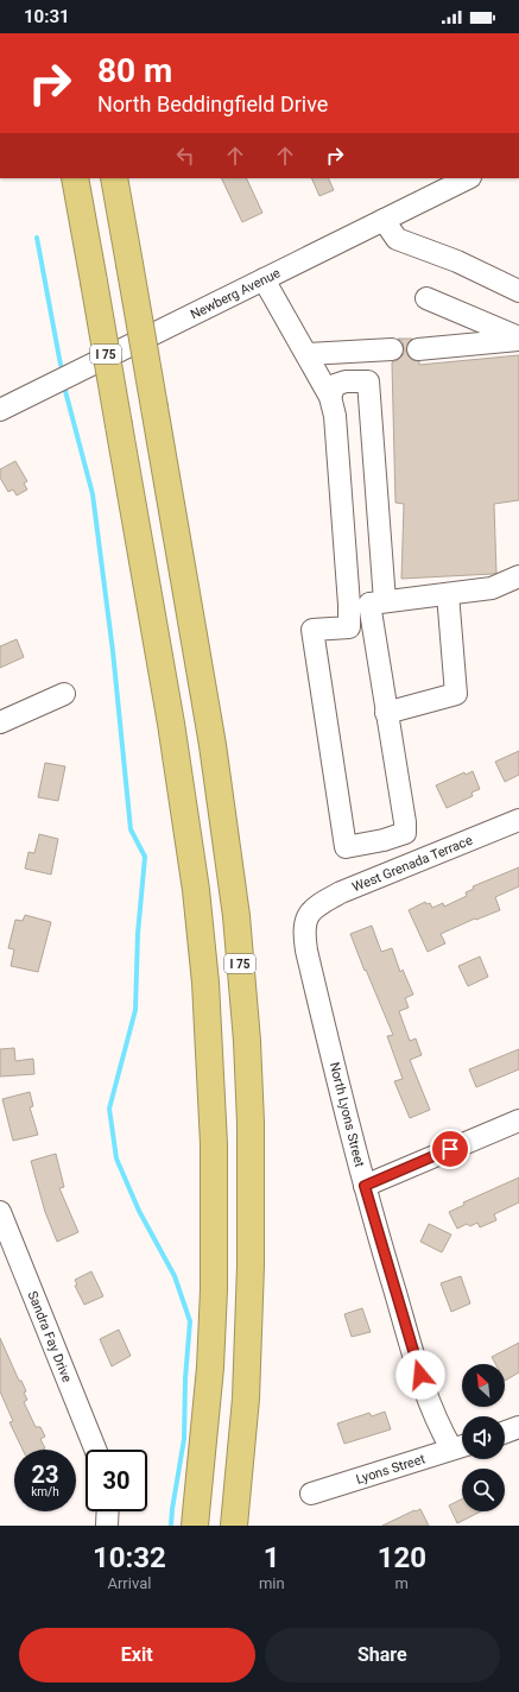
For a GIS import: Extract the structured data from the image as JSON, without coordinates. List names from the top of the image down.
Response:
{
  "streets": {
    "highway": ["I 75"],
    "street": [
      "Newberg Avenue",
      "West Grenada Terrace",
      "North Lyons Street",
      "Sandra Fay Drive",
      "Lyons Street"
    ]
  },
  "crossings": [
    ["West Grenada Terrace", "North Lyons Street"],
    ["North Lyons Street", "Lyons Street"]
  ],
  "north": "top left",
  "page": {
    "status": "10:31",
    "turn": ["80 m", "North Beddingfield Drive"],
    "speed": "23 km/h",
    "limit": "30",
    "eta": [
      "10:32",
      "Arrival",
      "1",
      "min",
      "120",
      "m"
    ],
    "buttons": ["Exit", "Share"]
  }
}
